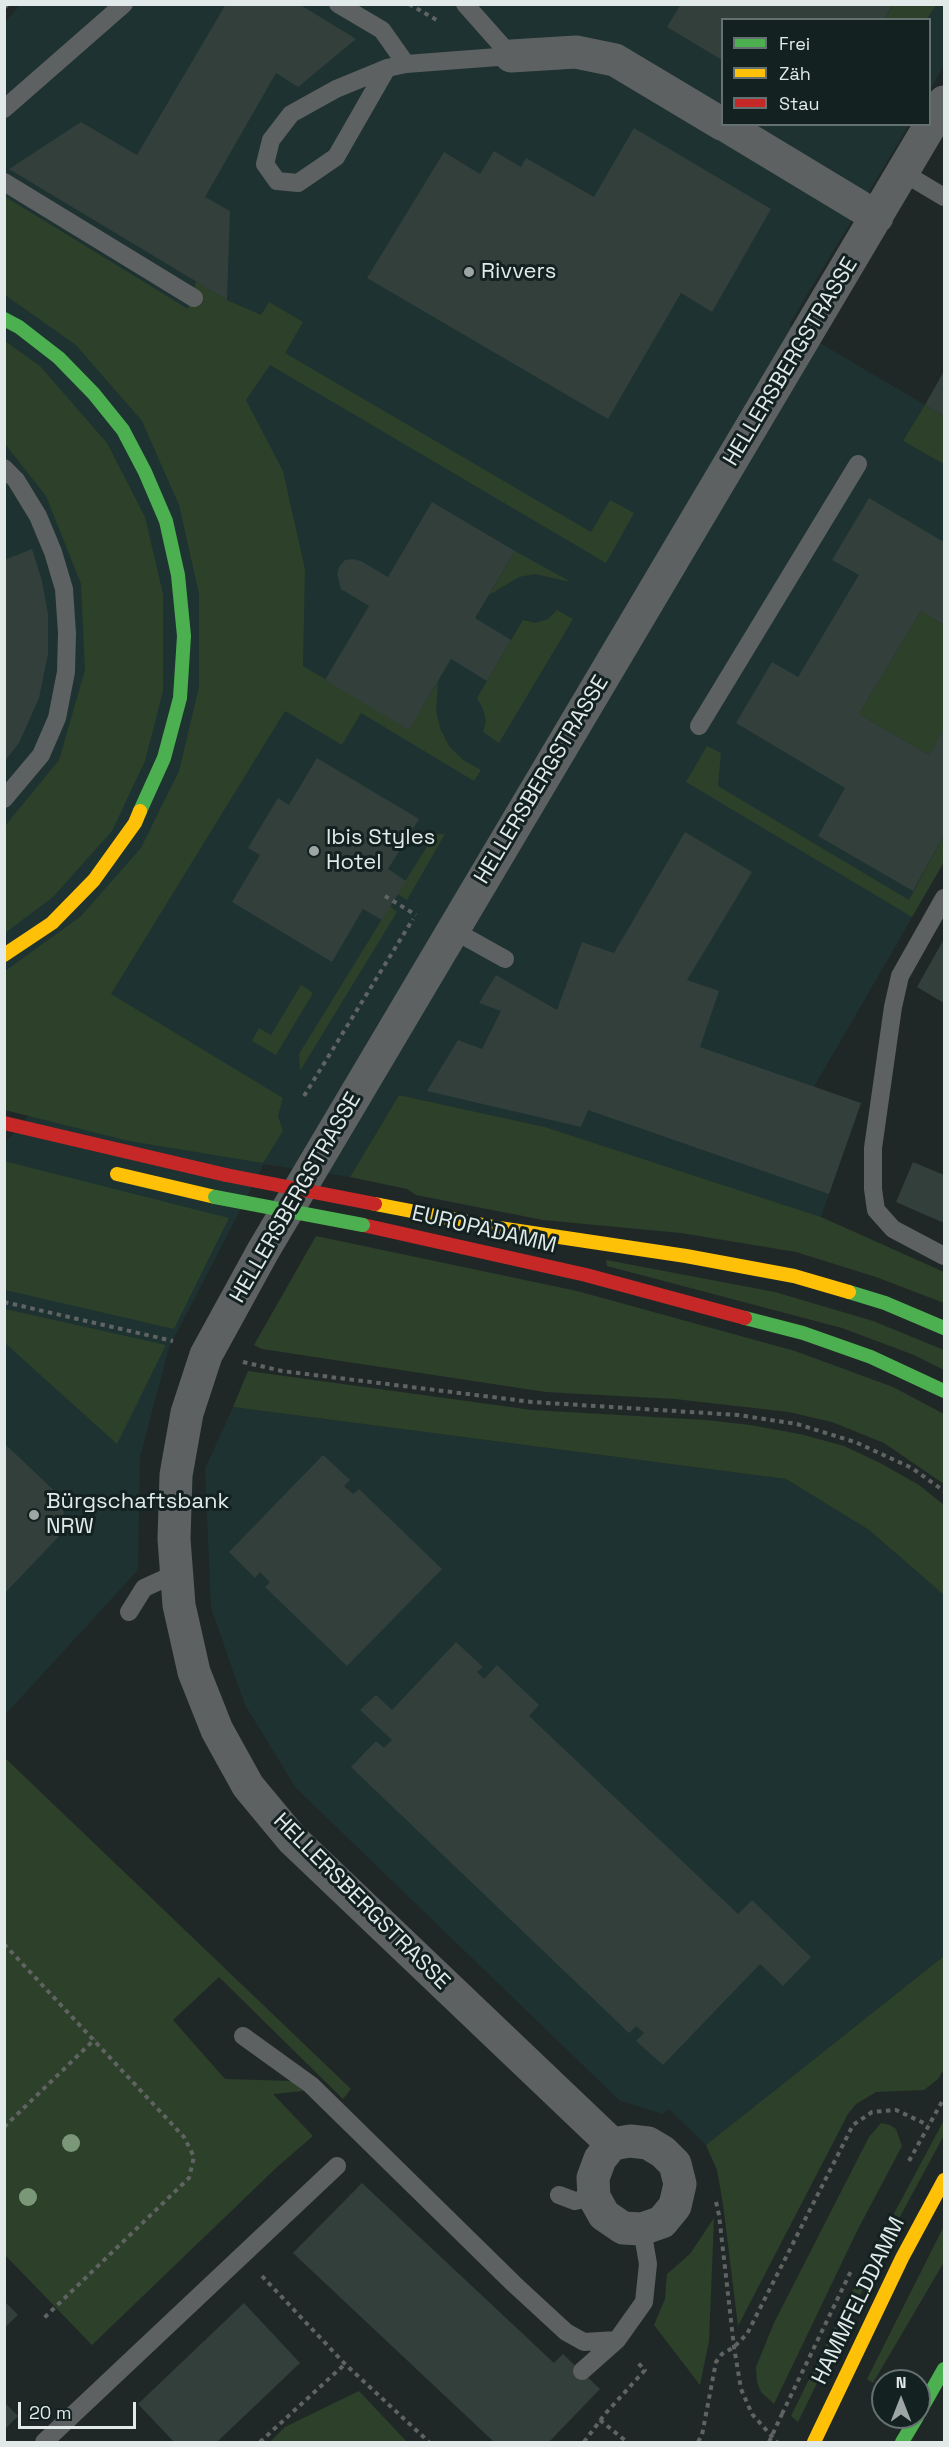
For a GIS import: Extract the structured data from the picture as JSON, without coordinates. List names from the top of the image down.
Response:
{
  "streets": {
    "main road": ["EUROPADAMM", "HAMMFELDDAMM"],
    "street": ["HELLERSBERGSTRASSE"]
  },
  "places": ["Rivvers", "Ibis Styles Hotel", "Bürgschaftsbank NRW"],
  "legend": ["Frei", "Zäh", "Stau"],
  "scale_bar": "20 m",
  "north": "top"
}
